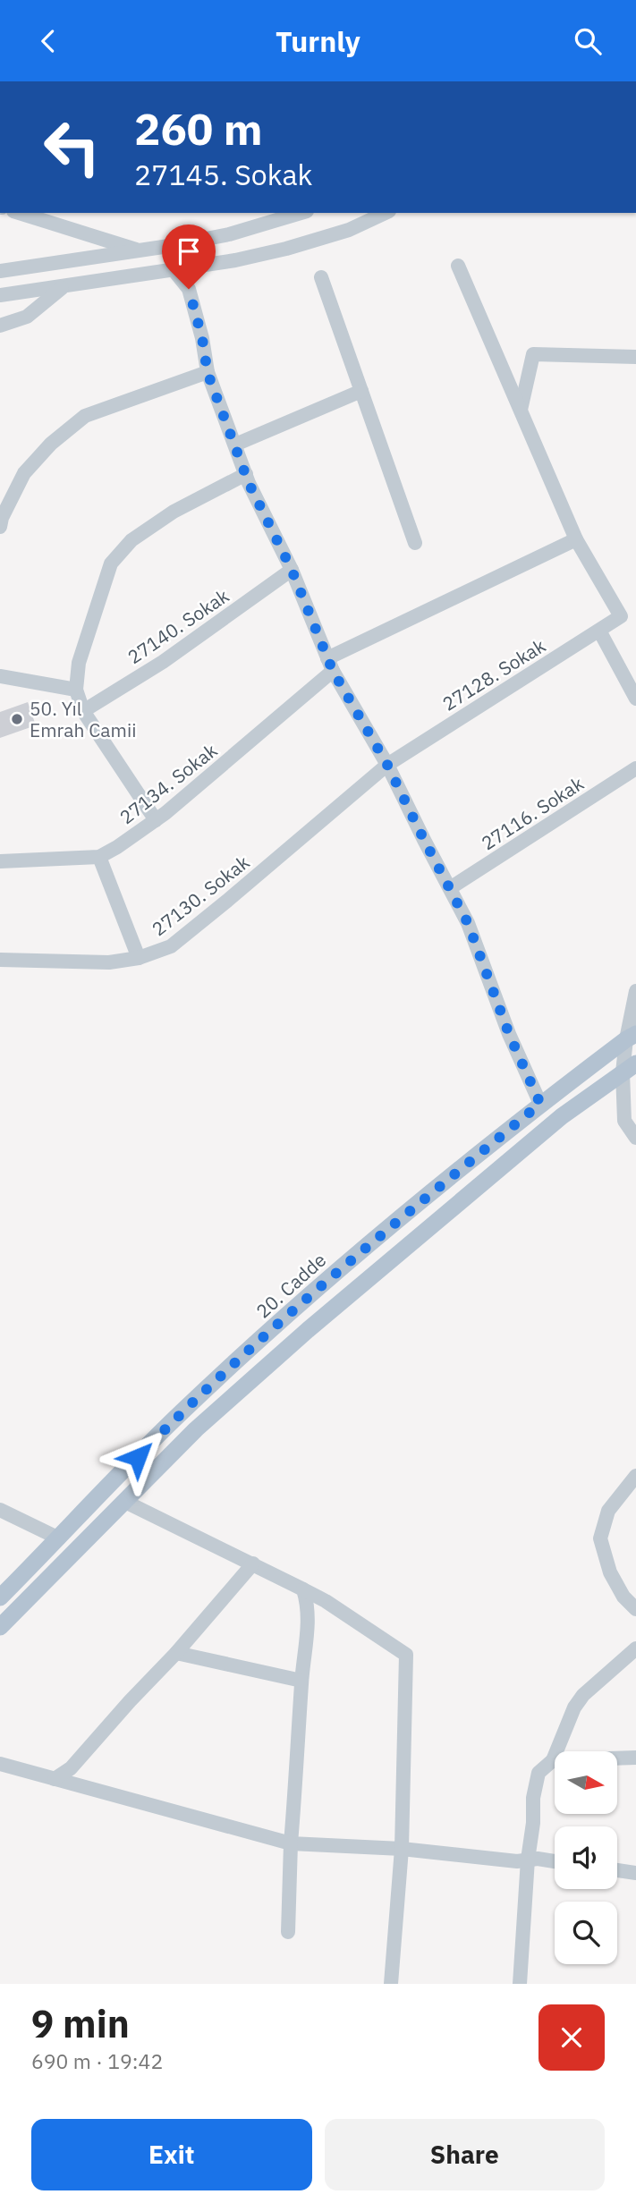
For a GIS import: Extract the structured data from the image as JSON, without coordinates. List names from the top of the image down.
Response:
{
  "streets": {
    "main road": ["20. Cadde"],
    "street": [
      "27140. Sokak",
      "27128. Sokak",
      "27134. Sokak",
      "27116. Sokak",
      "27130. Sokak"
    ]
  },
  "crossings": [
    ["27128. Sokak", "27134. Sokak"],
    ["27128. Sokak", "27130. Sokak"]
  ],
  "places": ["50. Yıl Emrah Camii"],
  "north": "right",
  "page": {
    "header": "Turnly",
    "turn": ["260 m", "27145. Sokak"],
    "heading": ["9 min", "690 m · 19:42"],
    "buttons": ["Exit", "Share"]
  }
}
